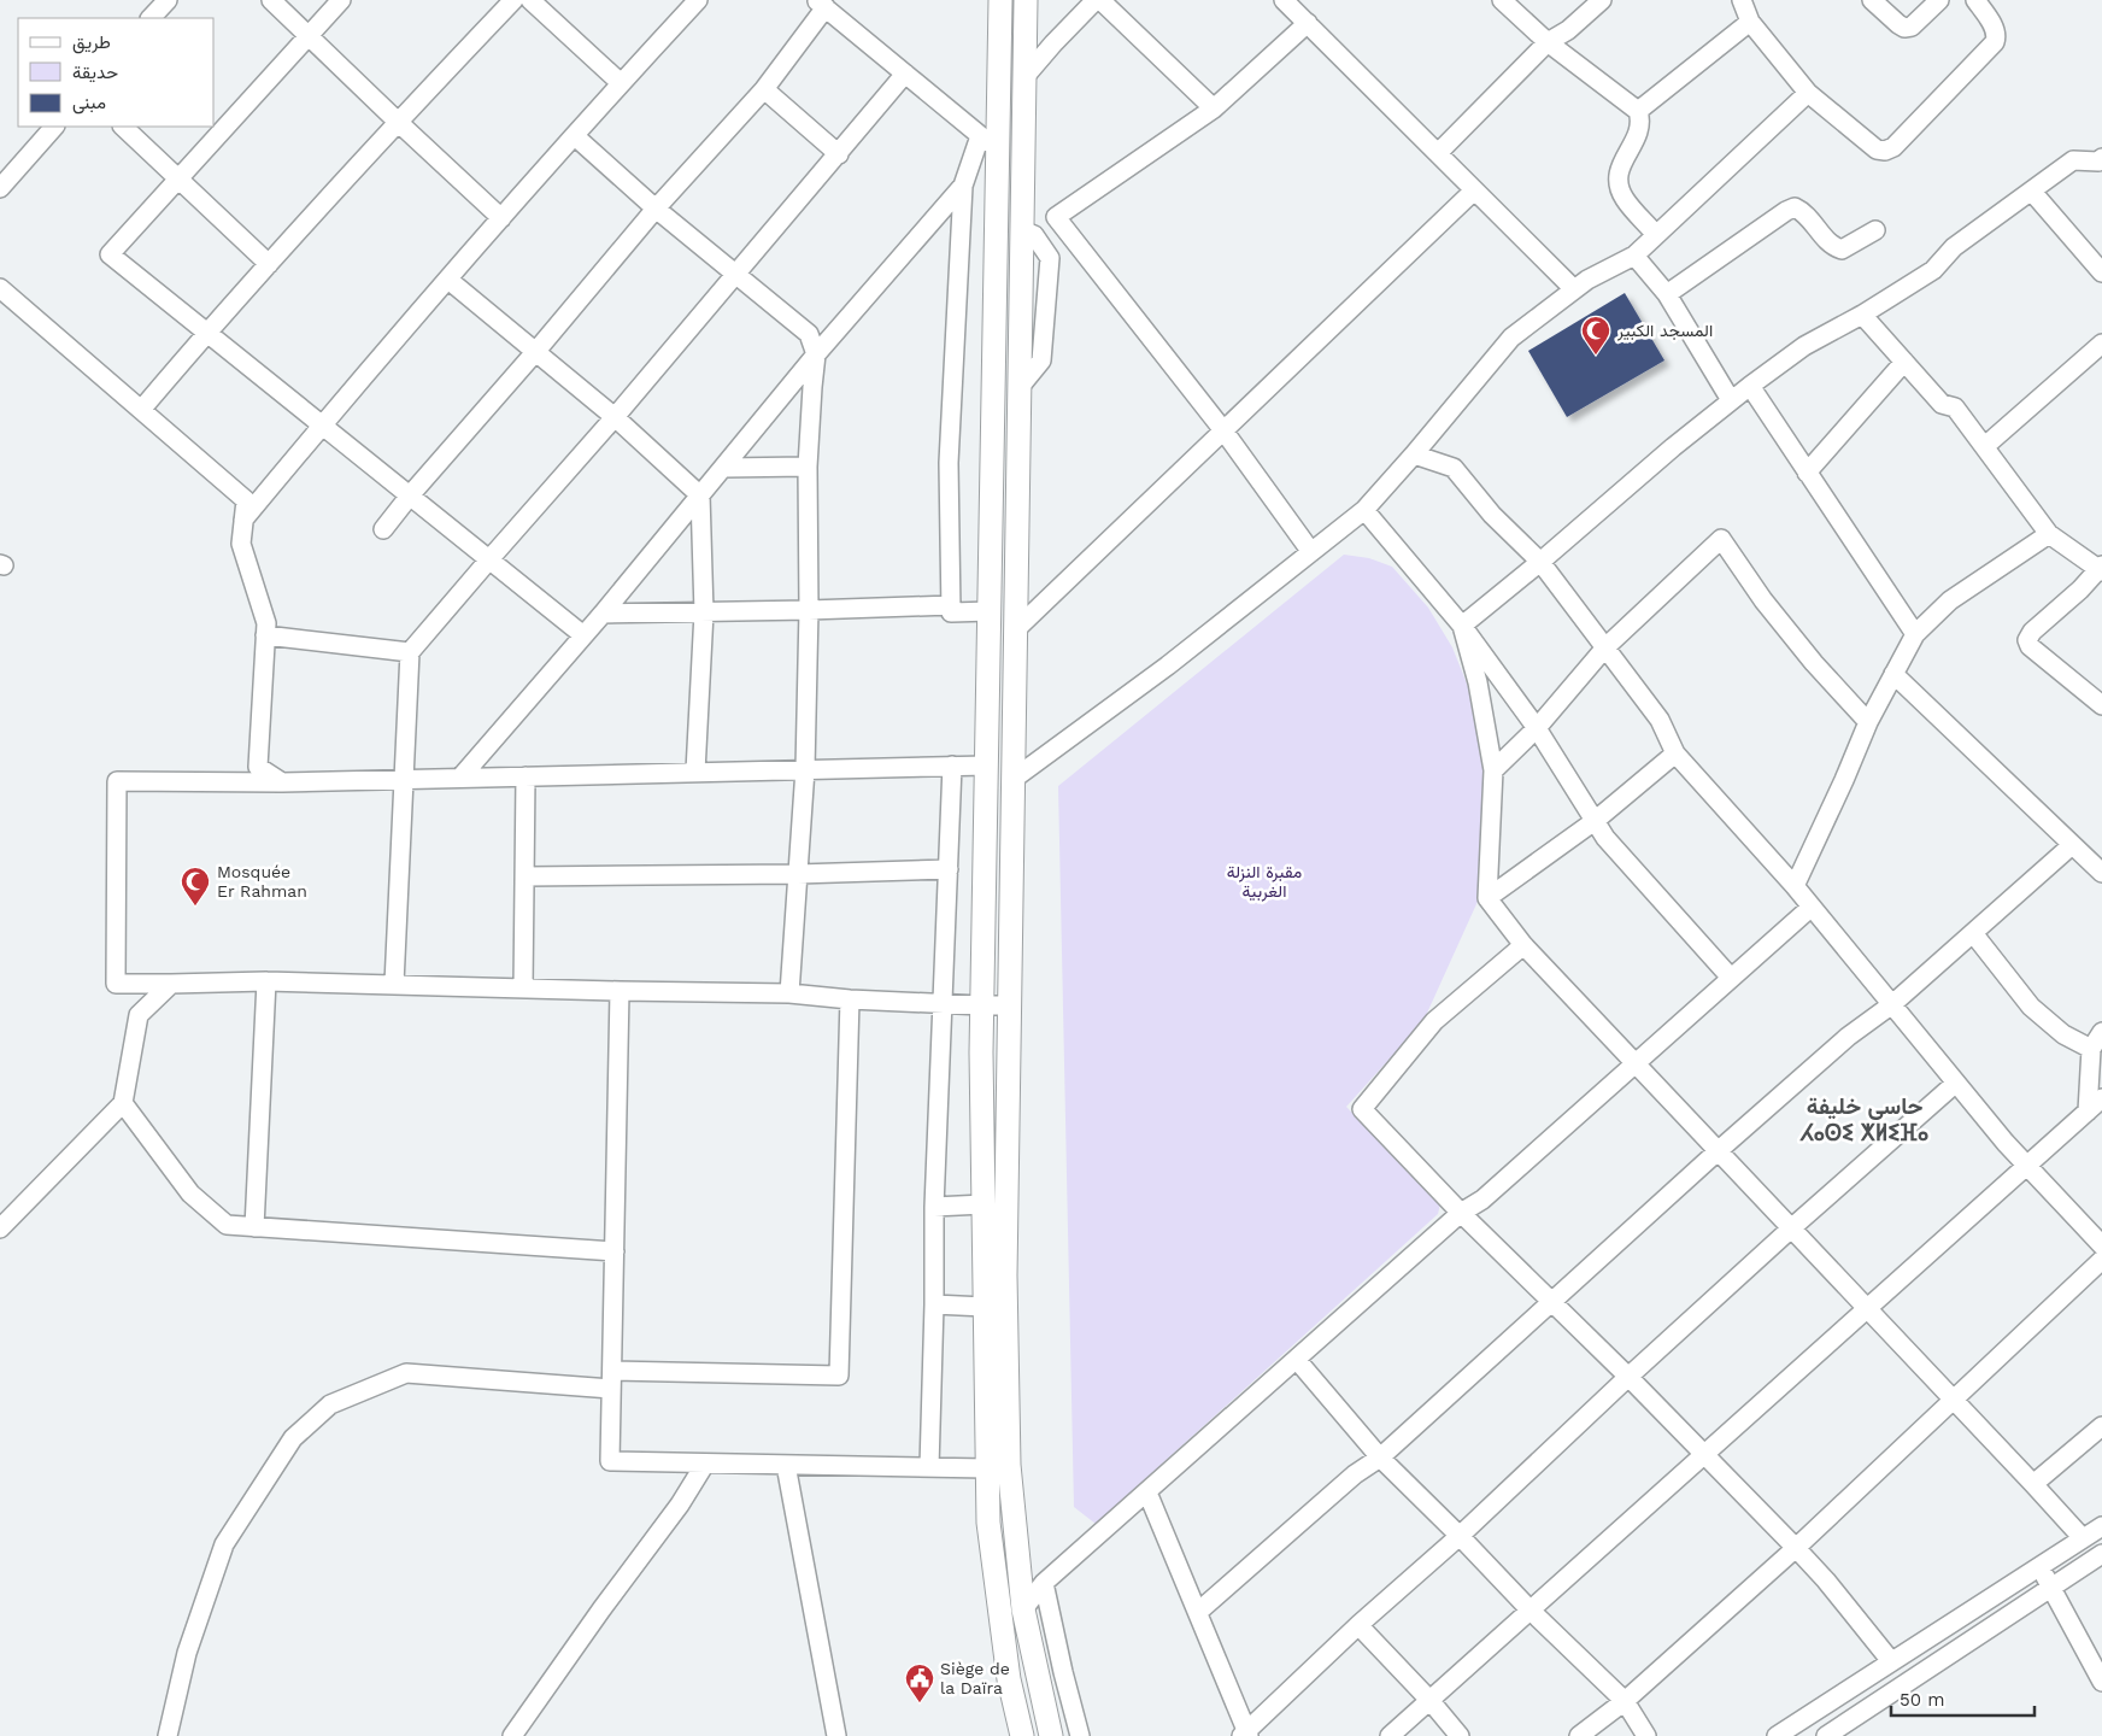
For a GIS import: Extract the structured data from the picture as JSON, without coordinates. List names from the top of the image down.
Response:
{
  "districts": ["حاسي خليفة ⵃⴰⵙⵉ ⵅⵍⵉⴼⴰ"],
  "parks": ["مقبرة النزلة الغربية"],
  "places": {
    "mosque": ["المسجد الكبير", "Mosquée Er Rahman"],
    "public building": ["Siège de la Daïra"]
  },
  "legend": ["طريق", "حديقة", "مبنى"],
  "scale_bar": "50 m"
}
